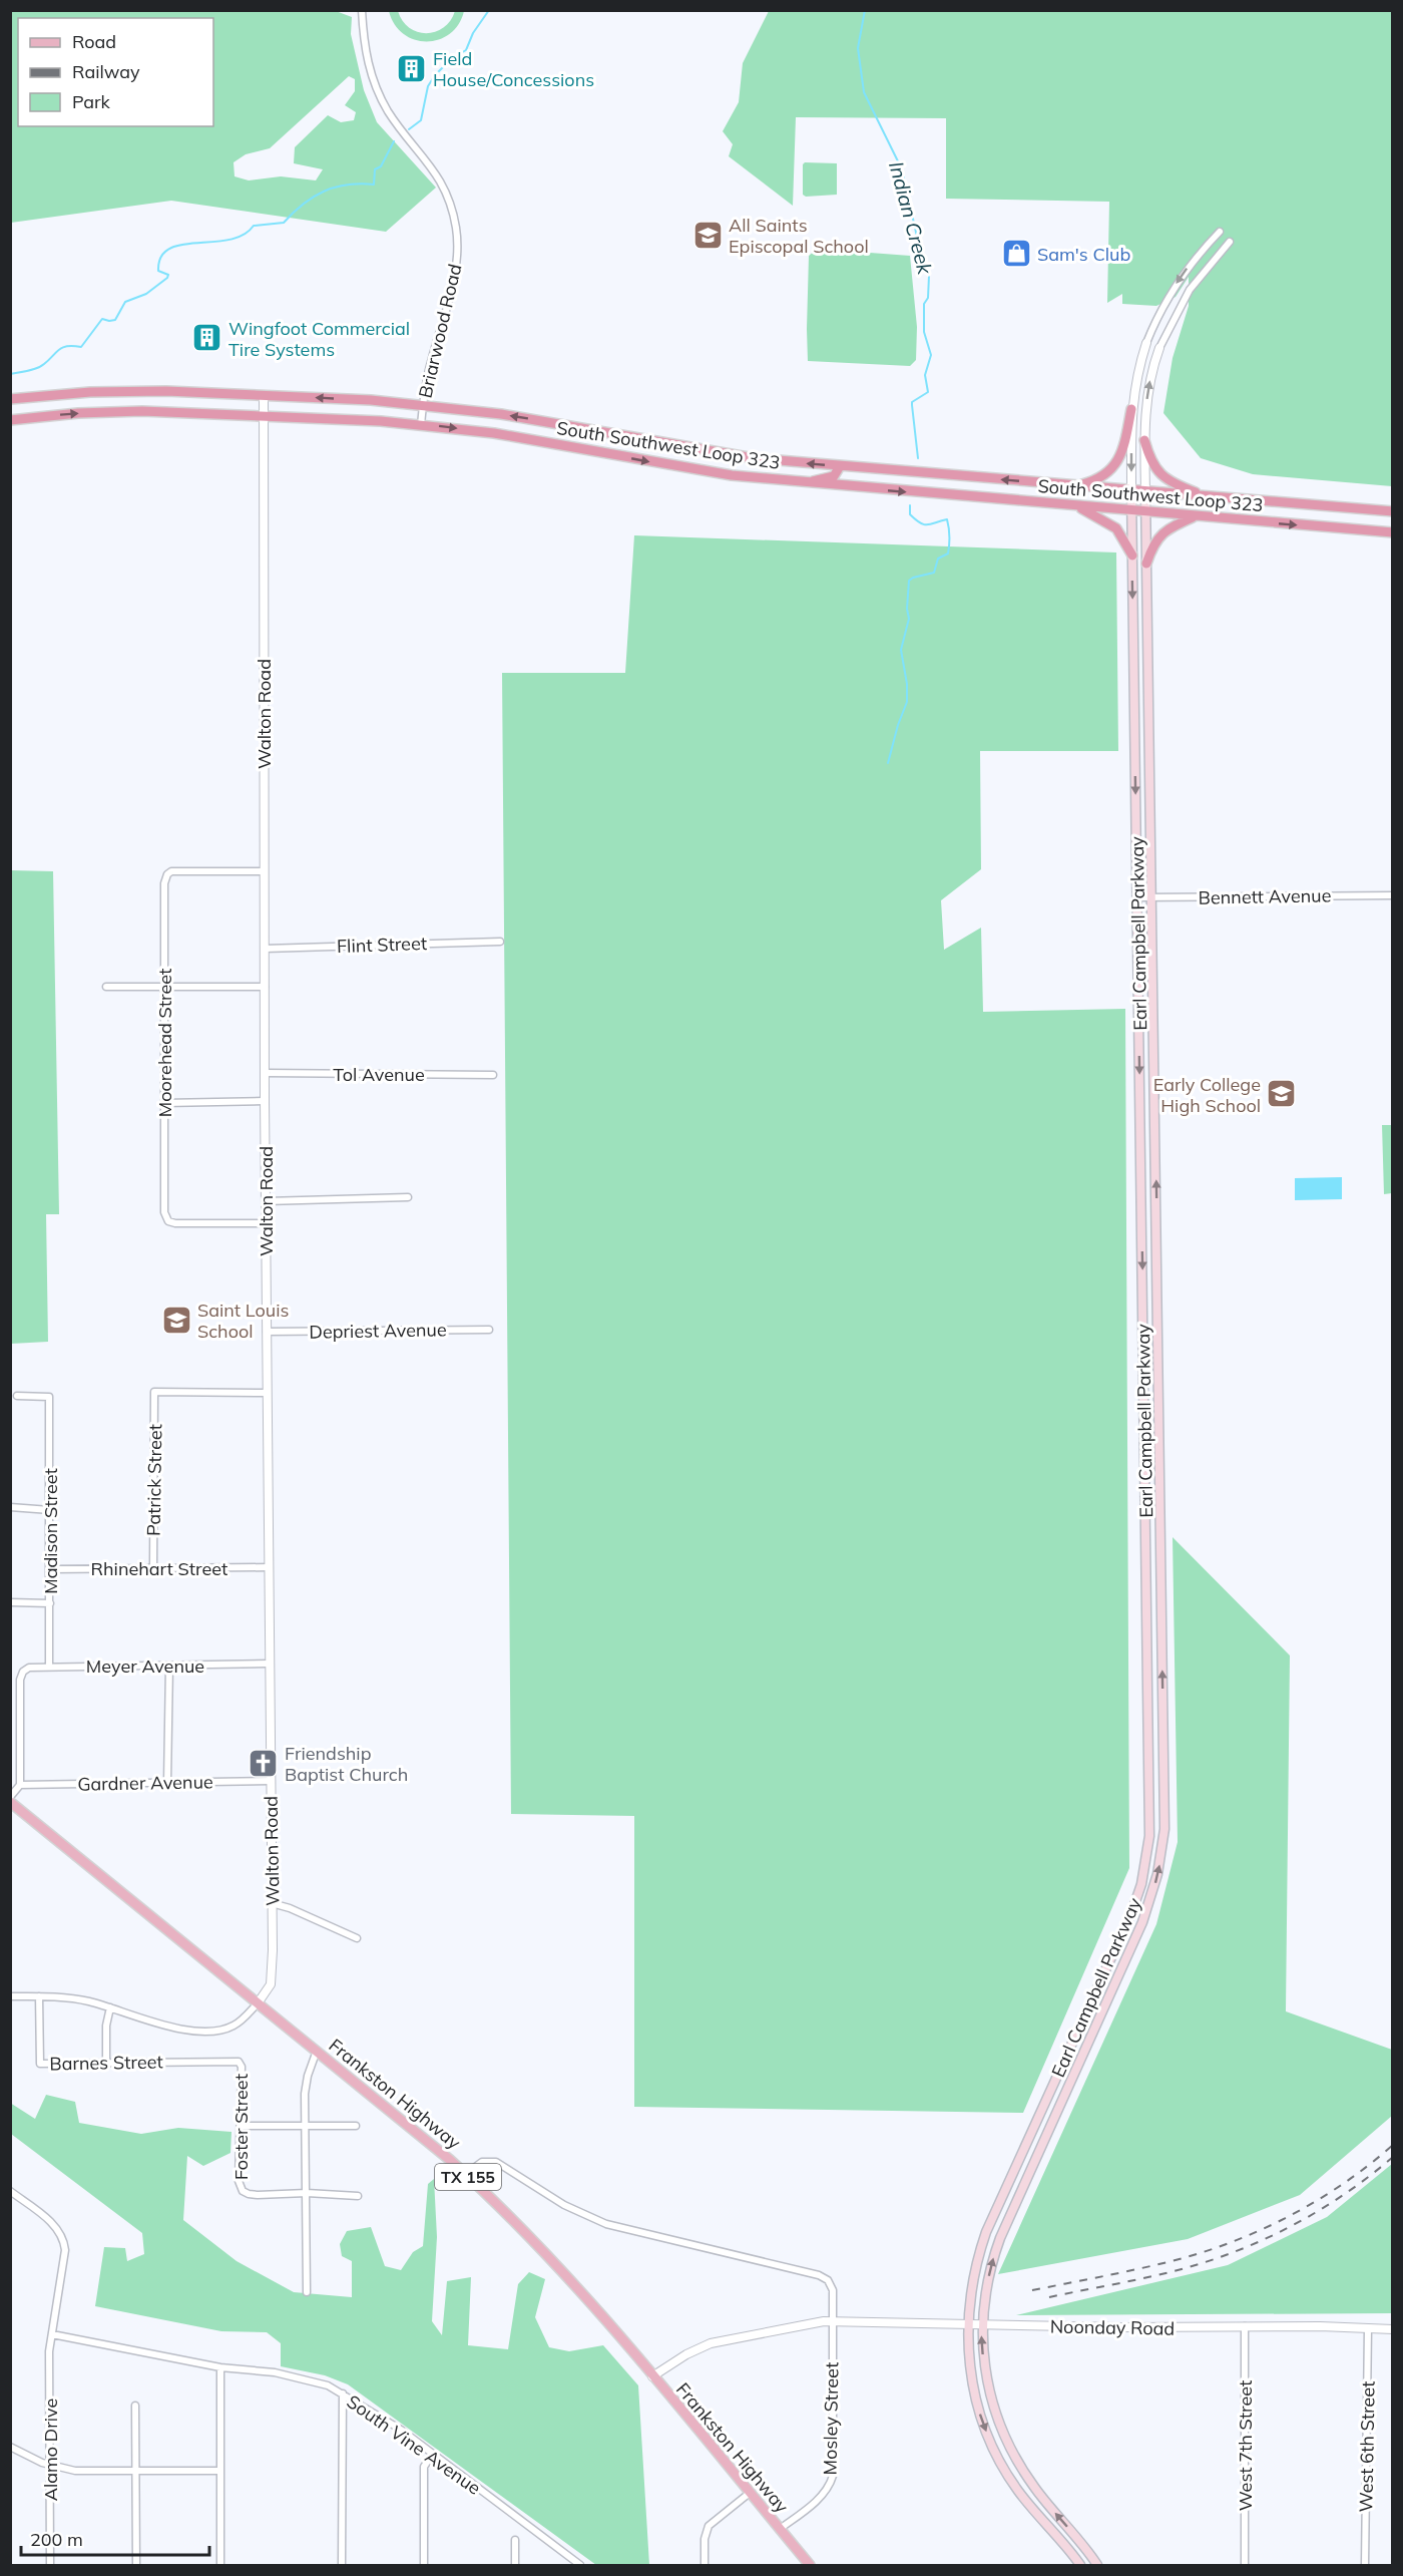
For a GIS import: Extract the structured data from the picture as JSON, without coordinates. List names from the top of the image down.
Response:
{
  "streets": {
    "highway": ["South Southwest Loop 323"],
    "main road": ["Earl Campbell Parkway", "Frankston Highway", "TX 155"],
    "street": [
      "Briarwood Road",
      "Walton Road",
      "Bennett Avenue",
      "Flint Street",
      "Moorehead Street",
      "Tol Avenue",
      "Depriest Avenue",
      "Patrick Street",
      "Madison Street",
      "Rhinehart Street",
      "Meyer Avenue",
      "Gardner Avenue",
      "Barnes Street",
      "Foster Street",
      "Noonday Road",
      "Mosley Street",
      "South Vine Avenue",
      "West 7th Street",
      "West 6th Street",
      "Alamo Drive"
    ]
  },
  "crossings": [
    ["Briarwood Road", "South Southwest Loop 323"],
    ["South Southwest Loop 323", "Walton Road"],
    ["South Southwest Loop 323", "Earl Campbell Parkway"],
    ["Walton Road", "Flint Street"],
    ["Walton Road", "Moorehead Street"],
    ["Walton Road", "Tol Avenue"],
    ["Walton Road", "Depriest Avenue"],
    ["Walton Road", "Patrick Street"],
    ["Walton Road", "Rhinehart Street"],
    ["Walton Road", "Meyer Avenue"],
    ["Walton Road", "Gardner Avenue"],
    ["Walton Road", "Frankston Highway"],
    ["Bennett Avenue", "Earl Campbell Parkway"],
    ["Earl Campbell Parkway", "Noonday Road"],
    ["Patrick Street", "Rhinehart Street"],
    ["Madison Street", "Rhinehart Street"],
    ["Madison Street", "Meyer Avenue"],
    ["Meyer Avenue", "Gardner Avenue"],
    ["Barnes Street", "Foster Street"],
    ["Frankston Highway", "Noonday Road"],
    ["Frankston Highway", "Mosley Street"],
    ["Noonday Road", "Mosley Street"],
    ["Noonday Road", "West 7th Street"],
    ["Noonday Road", "West 6th Street"],
    ["South Vine Avenue", "Alamo Drive"]
  ],
  "water": ["Indian Creek"],
  "places": {
    "building": ["Field House/Concessions", "Wingfoot Commercial Tire Systems"],
    "school or university": ["All Saints Episcopal School", "Early College High School", "Saint Louis School"],
    "shop": ["Sam's Club"],
    "church": ["Friendship Baptist Church"]
  },
  "legend": ["Road", "Railway", "Park"],
  "scale_bar": "200 m"
}
